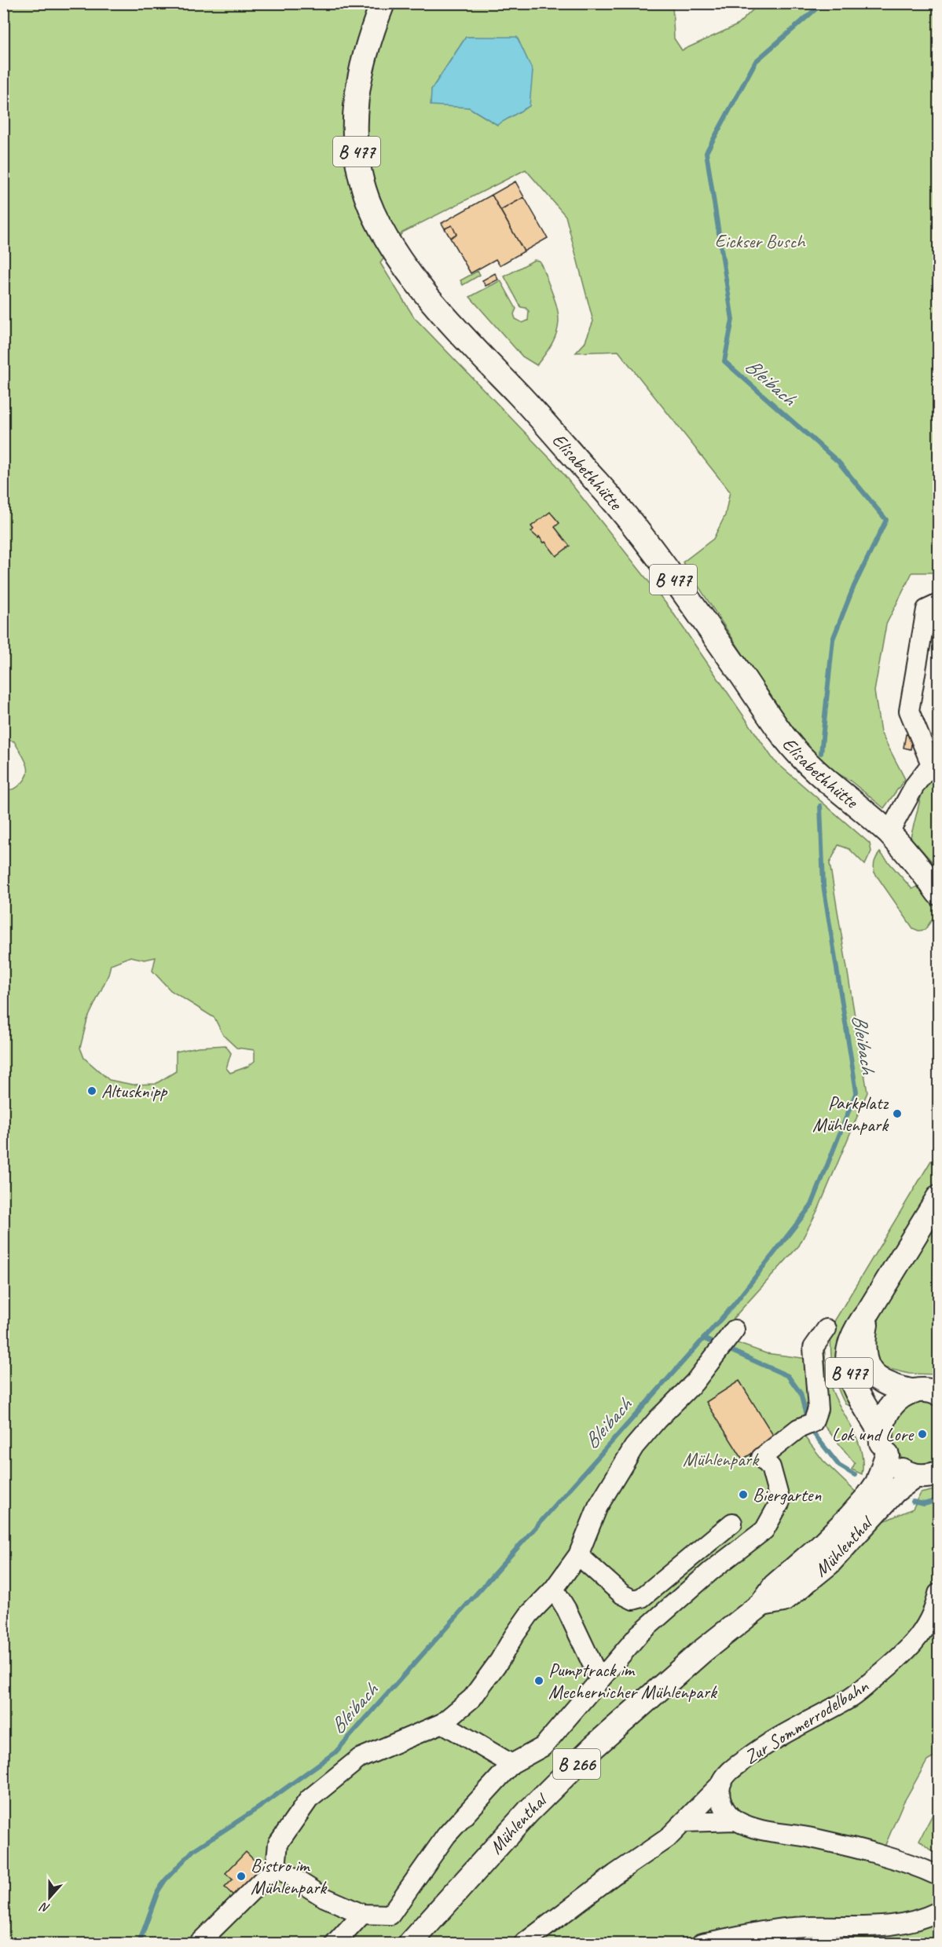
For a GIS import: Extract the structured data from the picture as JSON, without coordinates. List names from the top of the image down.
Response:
{
  "streets": {
    "main road": [
      "B 477",
      "Elisabethhütte",
      "Mühlenthal",
      "B 266"
    ],
    "lane": ["Zur Sommerrodelbahn"]
  },
  "water": ["Bleibach"],
  "parks": ["Eickser Busch", "Mühlenpark"],
  "places": [
    "Altusknipp",
    "Parkplatz Mühlenpark",
    "Lok und Lore",
    "Biergarten",
    "Pumptrack im Mechernicher Mühlenpark",
    "Bistro im Mühlenpark"
  ],
  "north": "bottom"
}
